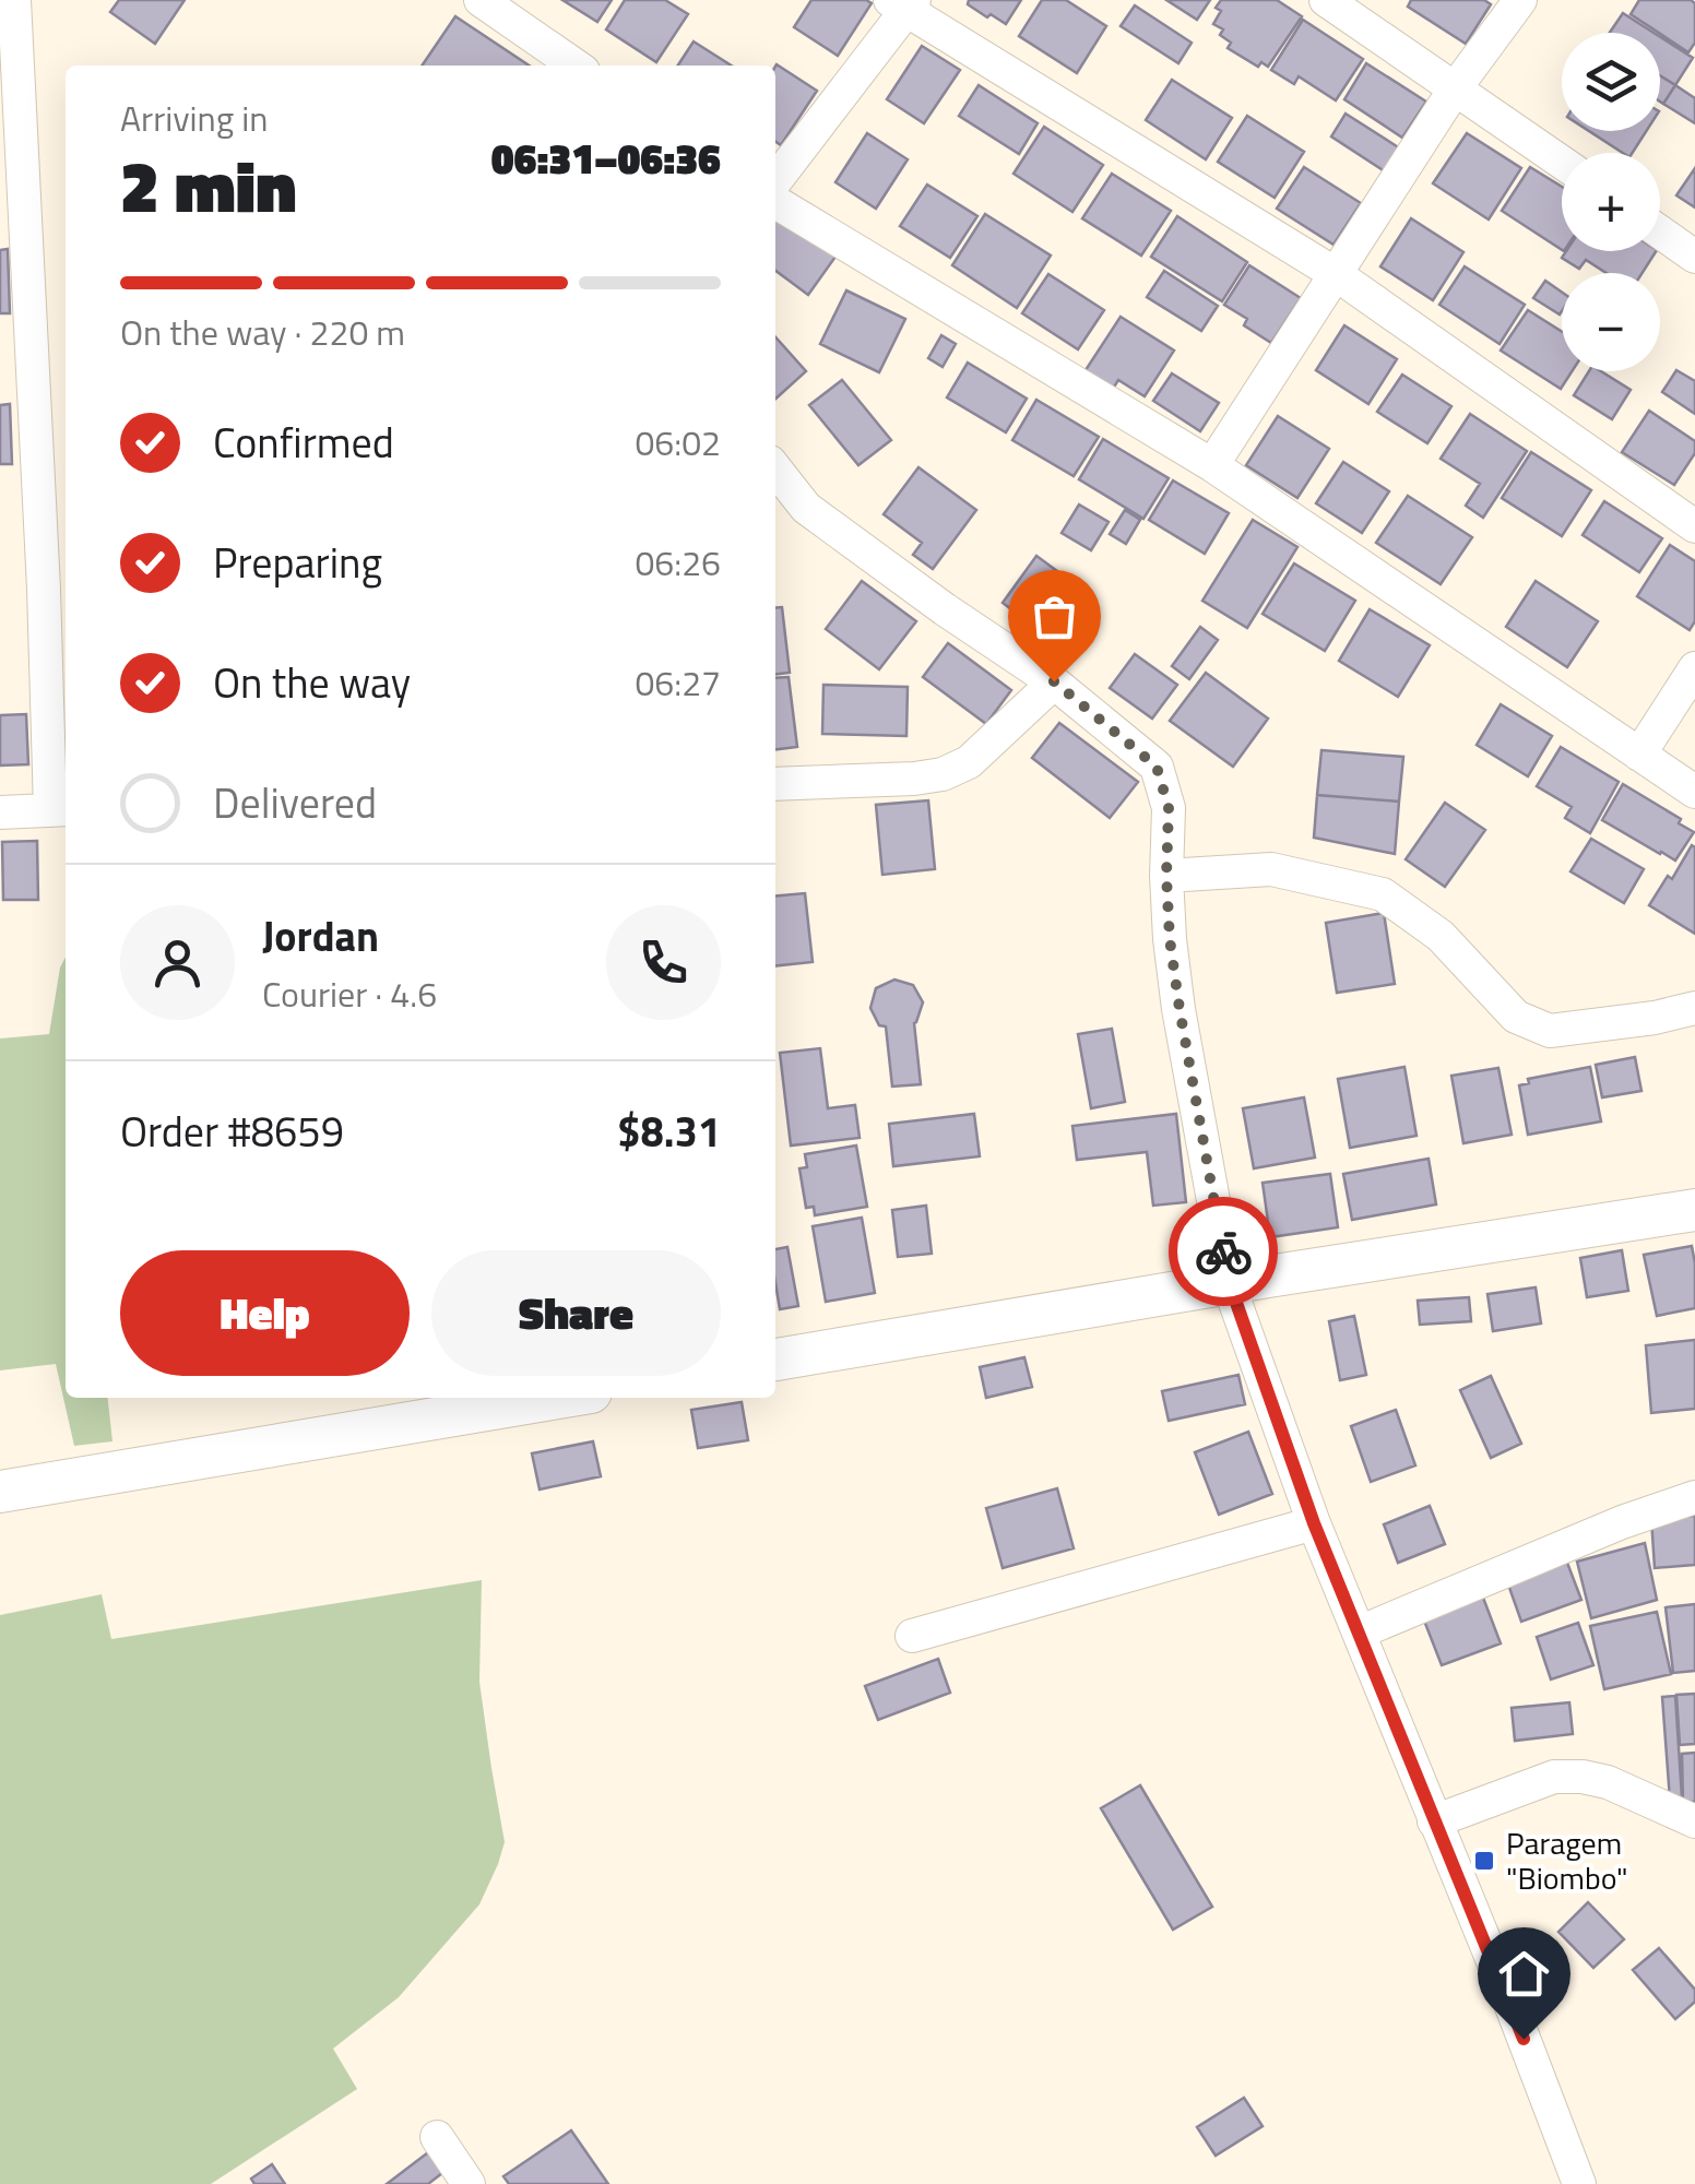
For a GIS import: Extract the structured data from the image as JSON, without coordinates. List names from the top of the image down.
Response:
{
  "places": {
    "transit": ["Paragem \"Biombo\""]
  },
  "page": {
    "map_buttons": ["+", "−"],
    "heading": ["2 min", "Arriving in", "06:31–06:36"],
    "panel": [
      "Jordan",
      "Courier · 4.6",
      "Order #8659",
      "$8.31"
    ],
    "bar": "On the way · 220 m",
    "list": [
      ["Confirmed", "06:02"],
      ["Preparing", "06:26"],
      ["On the way", "06:27"],
      "Delivered"
    ],
    "buttons": ["Help", "Share"]
  }
}
